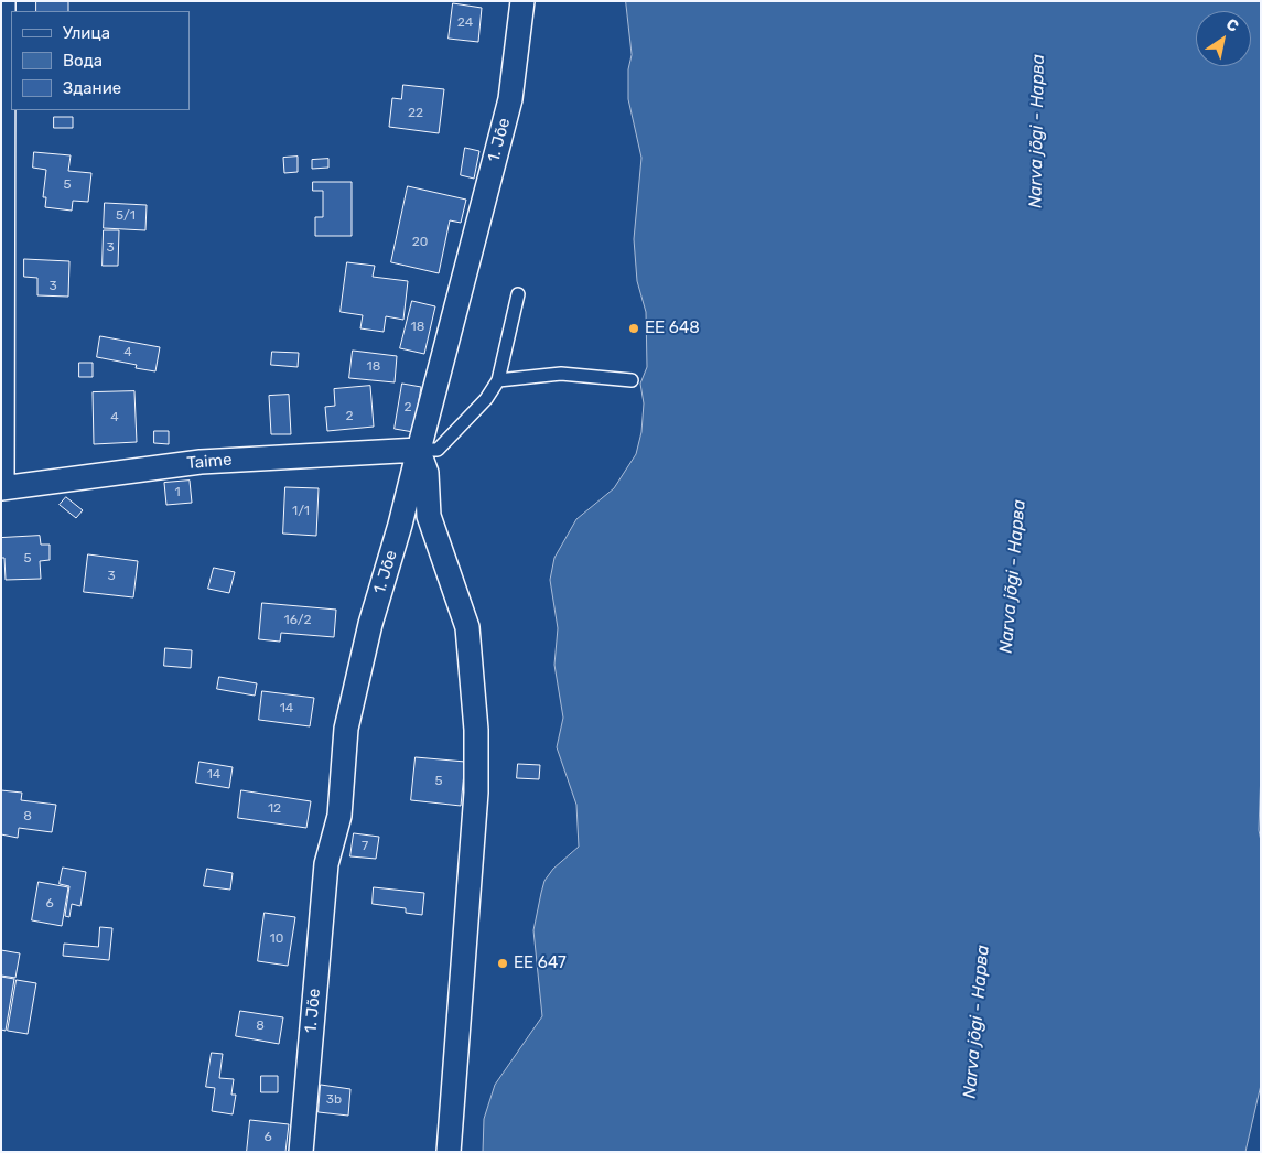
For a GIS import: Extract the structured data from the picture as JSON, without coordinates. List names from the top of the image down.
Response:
{
  "streets": {
    "street": ["1. Jõe", "Taime"]
  },
  "crossings": [
    ["1. Jõe", "Taime"]
  ],
  "water": ["Narva jõgi - Нарва"],
  "places": ["EE 648", "EE 647"],
  "house_numbers": [
    "24",
    "22",
    "5",
    "5/1",
    "20",
    "3",
    "3",
    "18",
    "4",
    "18",
    "2",
    "2",
    "4",
    "1",
    "1/1",
    "5",
    "3",
    "16/2",
    "14",
    "14",
    "5",
    "12",
    "8",
    "7",
    "6",
    "10",
    "8",
    "3b",
    "6"
  ],
  "legend": ["Улица", "Вода", "Здание"],
  "north": "top right"
}
